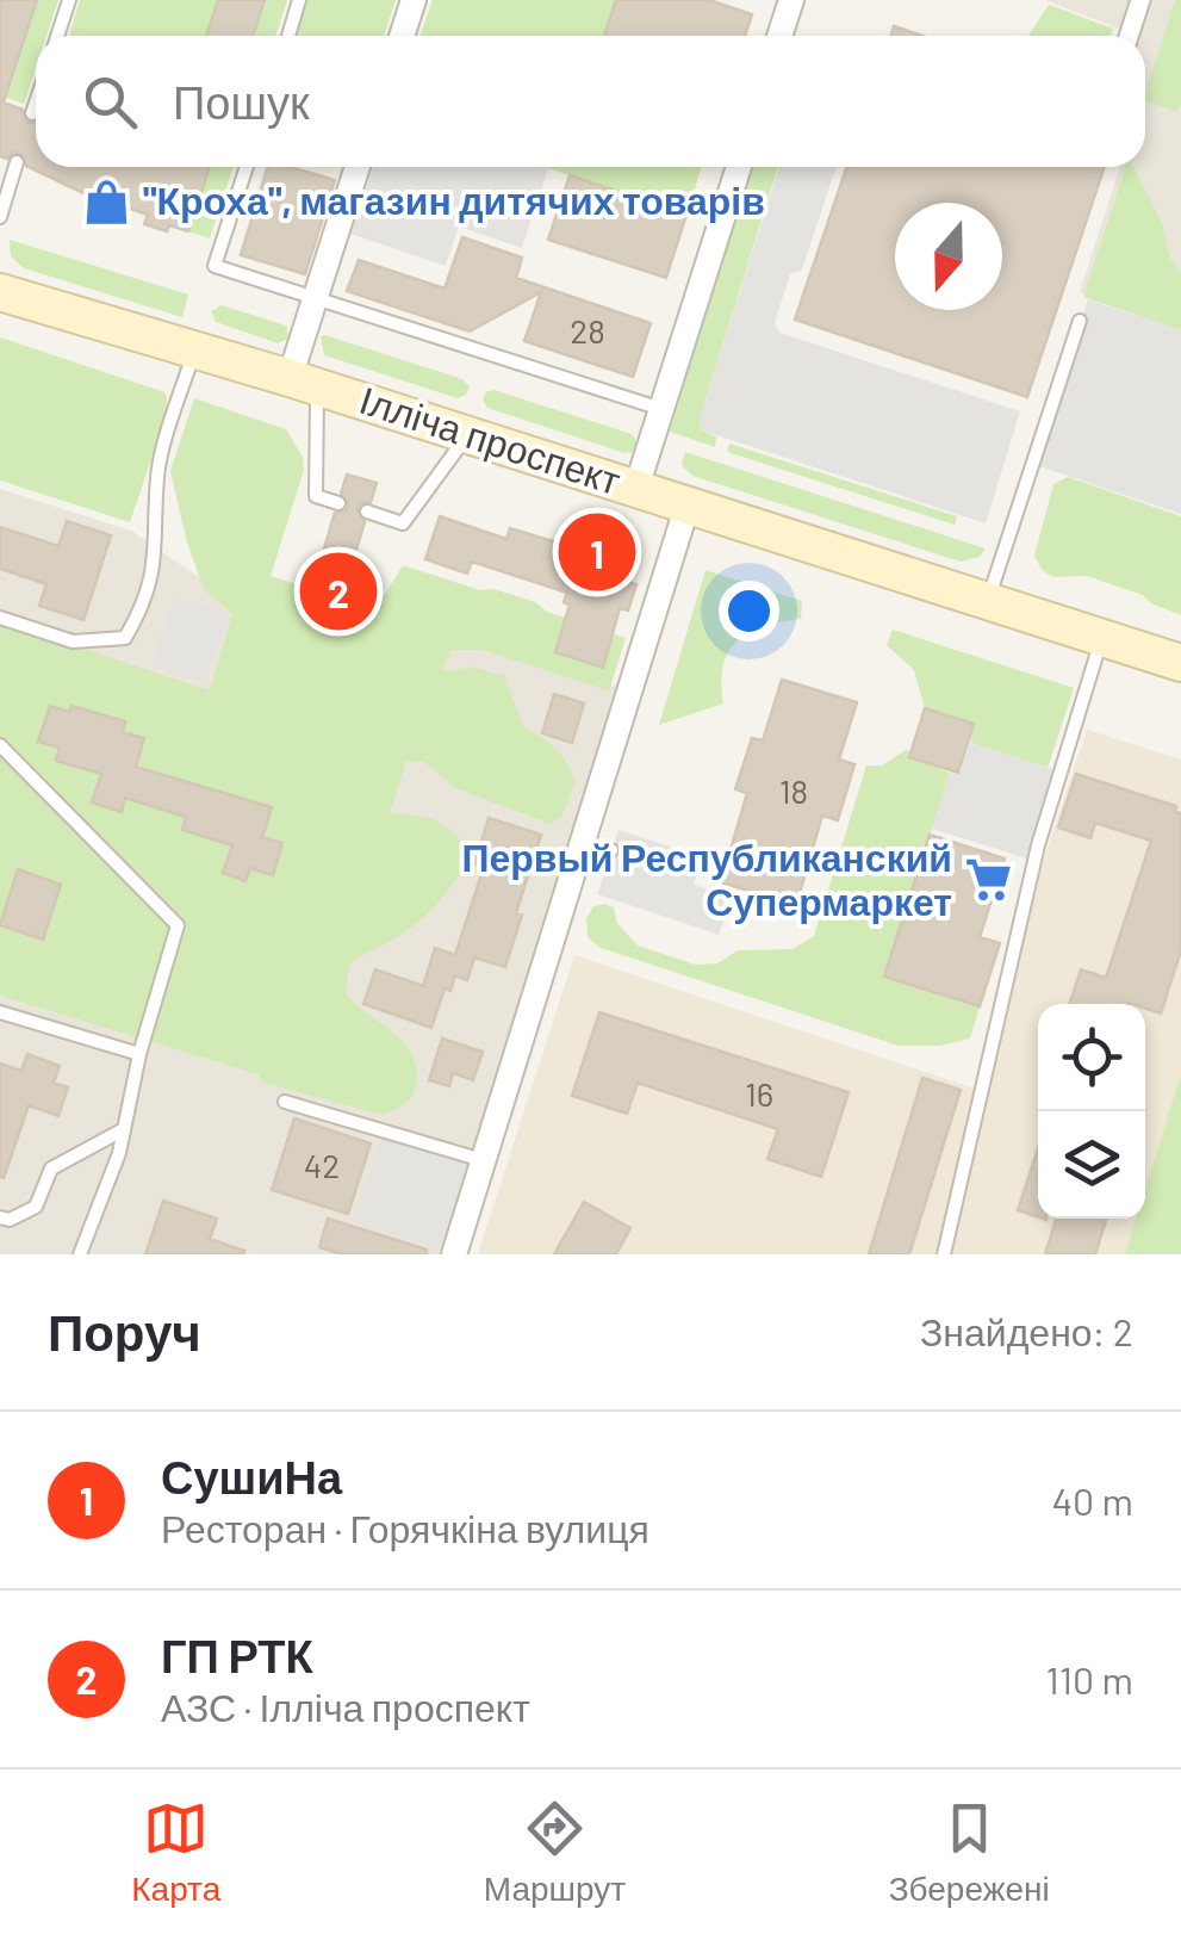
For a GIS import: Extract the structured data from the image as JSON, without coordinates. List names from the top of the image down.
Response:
{
  "streets": {
    "main road": ["Ілліча проспект"]
  },
  "places": {
    "shop": ["\"Кроха\", магазин дитячих товарів"],
    "supermarket": ["Первый Республиканский Супермаркет"]
  },
  "house_numbers": [
    "28",
    "18",
    "16",
    "42"
  ],
  "north": "bottom",
  "page": {
    "search": "Пошук",
    "pins": ["1", "2"],
    "heading": ["Поруч", "Знайдено: 2"],
    "list": [
      {
        "mark": "1",
        "name": "СушиНа",
        "note": "Ресторан · Горячкіна вулиця",
        "value": "40 m"
      },
      {
        "mark": "2",
        "name": "ГП РТК",
        "note": "АЗС · Ілліча проспект",
        "value": "110 m"
      }
    ],
    "nav": ["Карта", "Маршрут", "Збережені"]
  }
}
